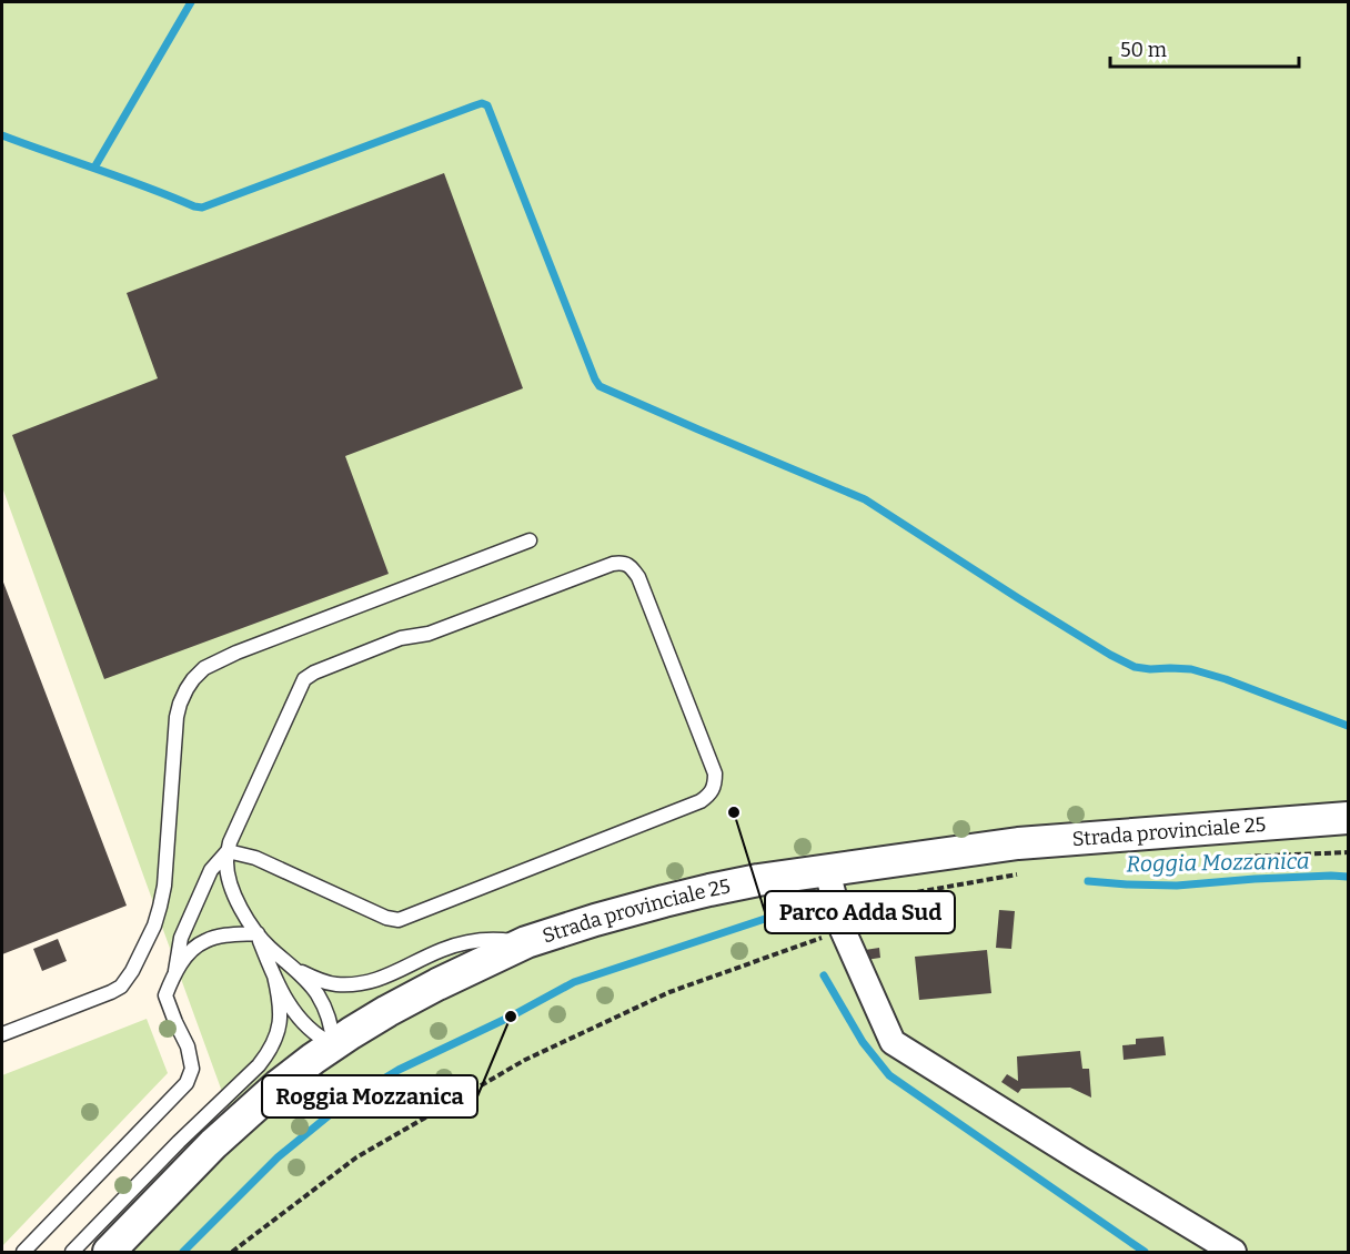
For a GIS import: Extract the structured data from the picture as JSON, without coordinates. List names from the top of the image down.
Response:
{
  "streets": {
    "street": ["Strada provinciale 25"]
  },
  "water": ["Roggia Mozzanica"],
  "places": ["Parco Adda Sud", "Roggia Mozzanica"],
  "scale_bar": "50 m"
}
